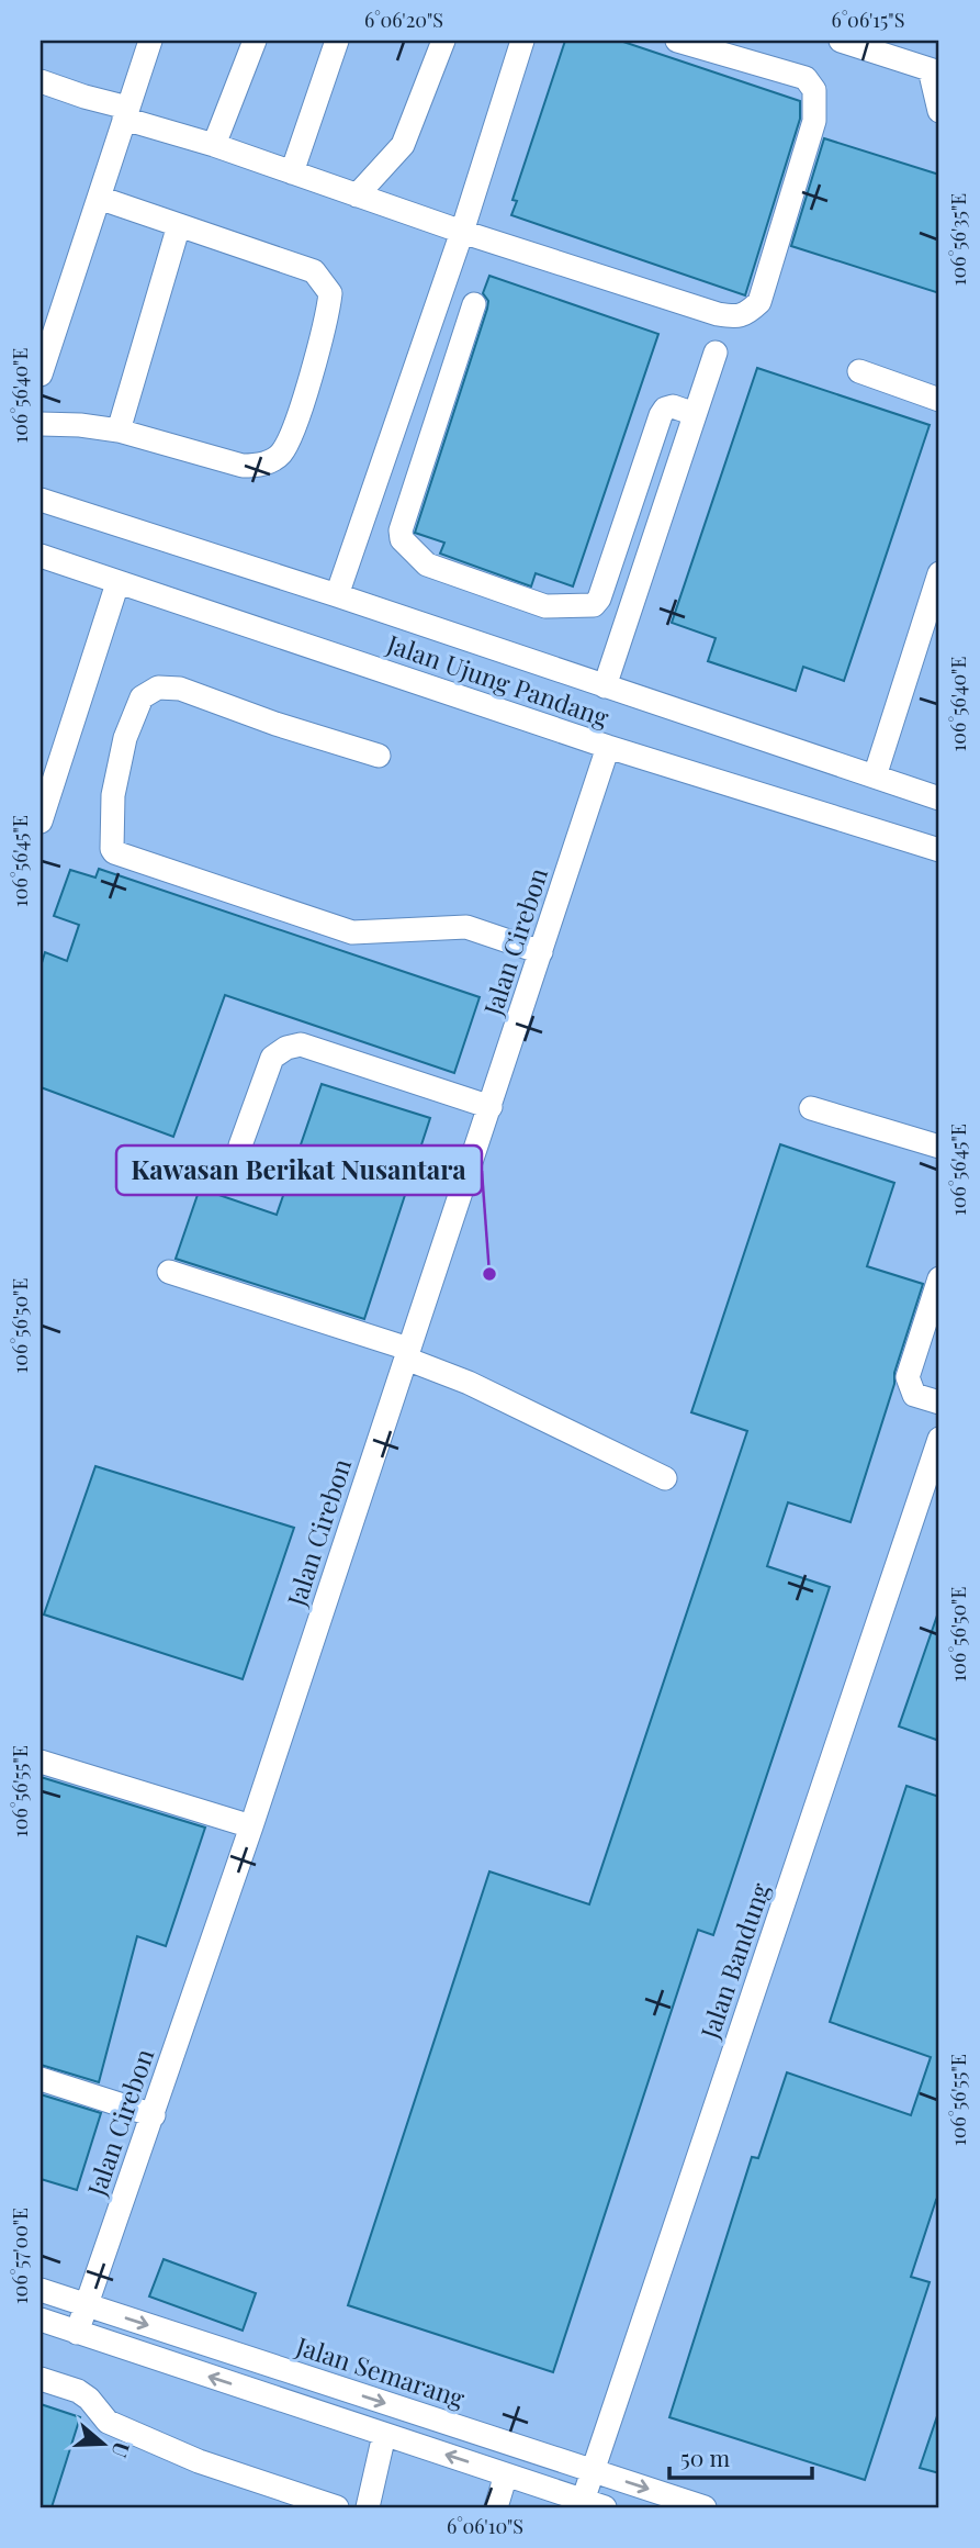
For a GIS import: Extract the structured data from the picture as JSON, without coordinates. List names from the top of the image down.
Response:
{
  "streets": {
    "street": [
      "Jalan Ujung Pandang",
      "Jalan Cirebon",
      "Jalan Bandung",
      "Jalan Semarang"
    ]
  },
  "crossings": [
    ["Jalan Ujung Pandang", "Jalan Cirebon"],
    ["Jalan Cirebon", "Jalan Semarang"],
    ["Jalan Bandung", "Jalan Semarang"]
  ],
  "places": ["Kawasan Berikat Nusantara"],
  "scale_bar": "50 m",
  "north": "right",
  "coordinates": [
    "6°06'20\"S",
    "6°06'15\"S",
    "106°56'35\"E",
    "106°56'40\"E",
    "106°56'45\"E",
    "106°56'50\"E",
    "106°56'55\"E",
    "106°57'00\"E",
    "6°06'10\"S"
  ]
}
